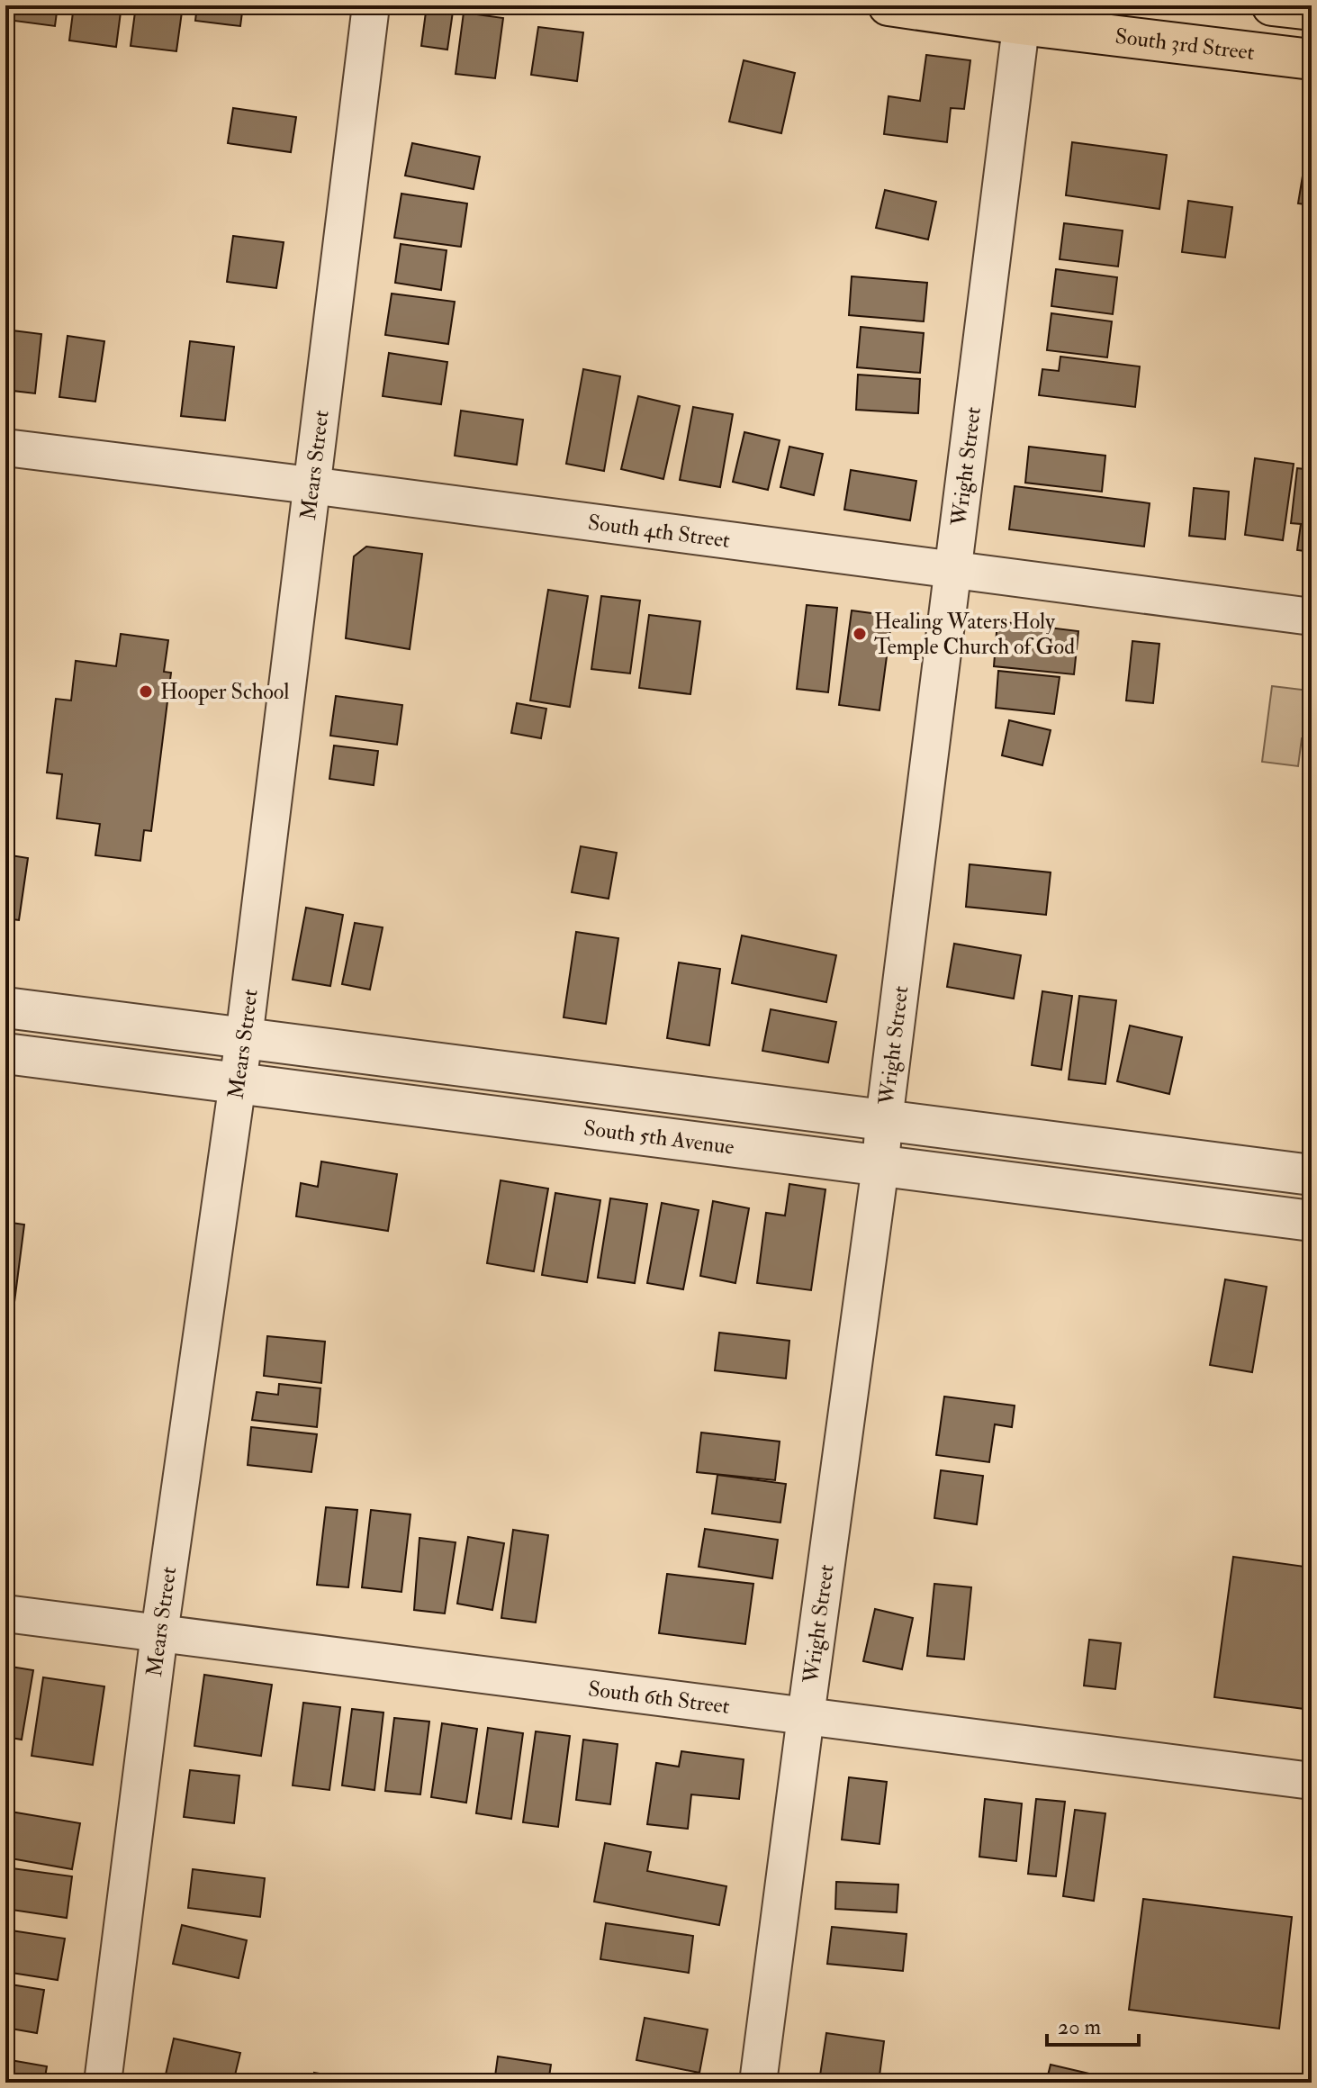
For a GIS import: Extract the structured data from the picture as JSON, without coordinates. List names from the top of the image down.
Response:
{
  "streets": {
    "highway": ["South 3rd Street"],
    "street": [
      "Mears Street",
      "Wright Street",
      "South 4th Street",
      "South 5th Avenue",
      "South 6th Street"
    ]
  },
  "crossings": [
    ["South 3rd Street", "Wright Street"],
    ["Mears Street", "South 4th Street"],
    ["Mears Street", "South 5th Avenue"],
    ["Mears Street", "South 6th Street"],
    ["Wright Street", "South 4th Street"],
    ["Wright Street", "South 5th Avenue"],
    ["Wright Street", "South 6th Street"]
  ],
  "places": ["Healing Waters Holy Temple Church of God", "Hooper School"],
  "scale_bar": "20 m"
}
